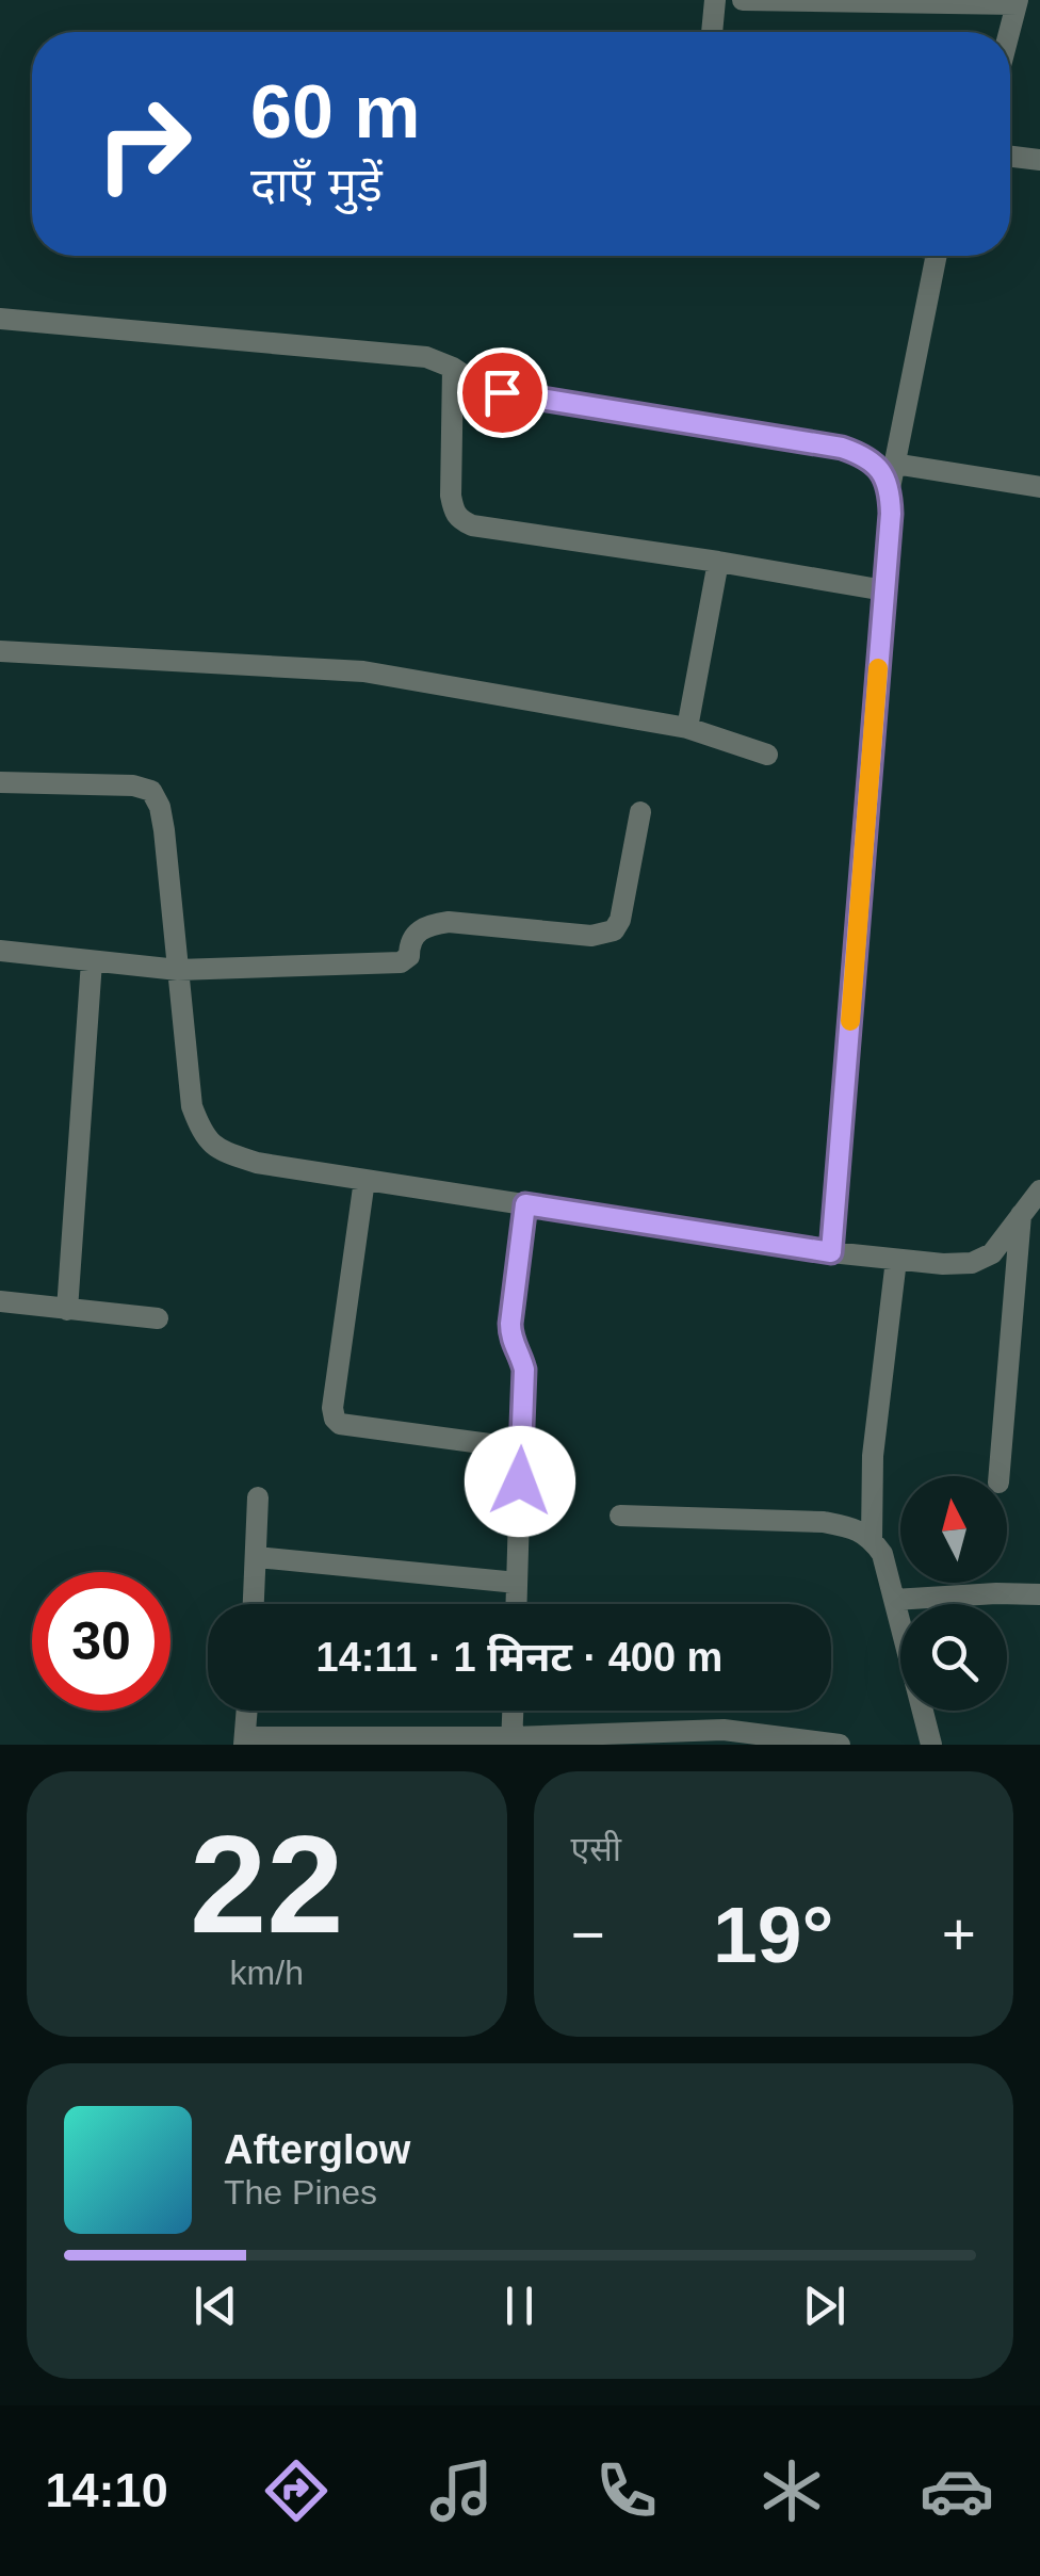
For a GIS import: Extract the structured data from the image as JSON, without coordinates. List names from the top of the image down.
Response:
{
  "north": "top",
  "page": {
    "turn": ["60 m", "दाएँ मुड़ें"],
    "limit": "30",
    "trip": "14:11 · 1 मिनट · 400 m",
    "tile": [
      ["22", "km/h"],
      "एसी"
    ],
    "heat": ["−", "19°", "+"],
    "song": ["Afterglow", "The Pines"],
    "tabs": "14:10"
  }
}
